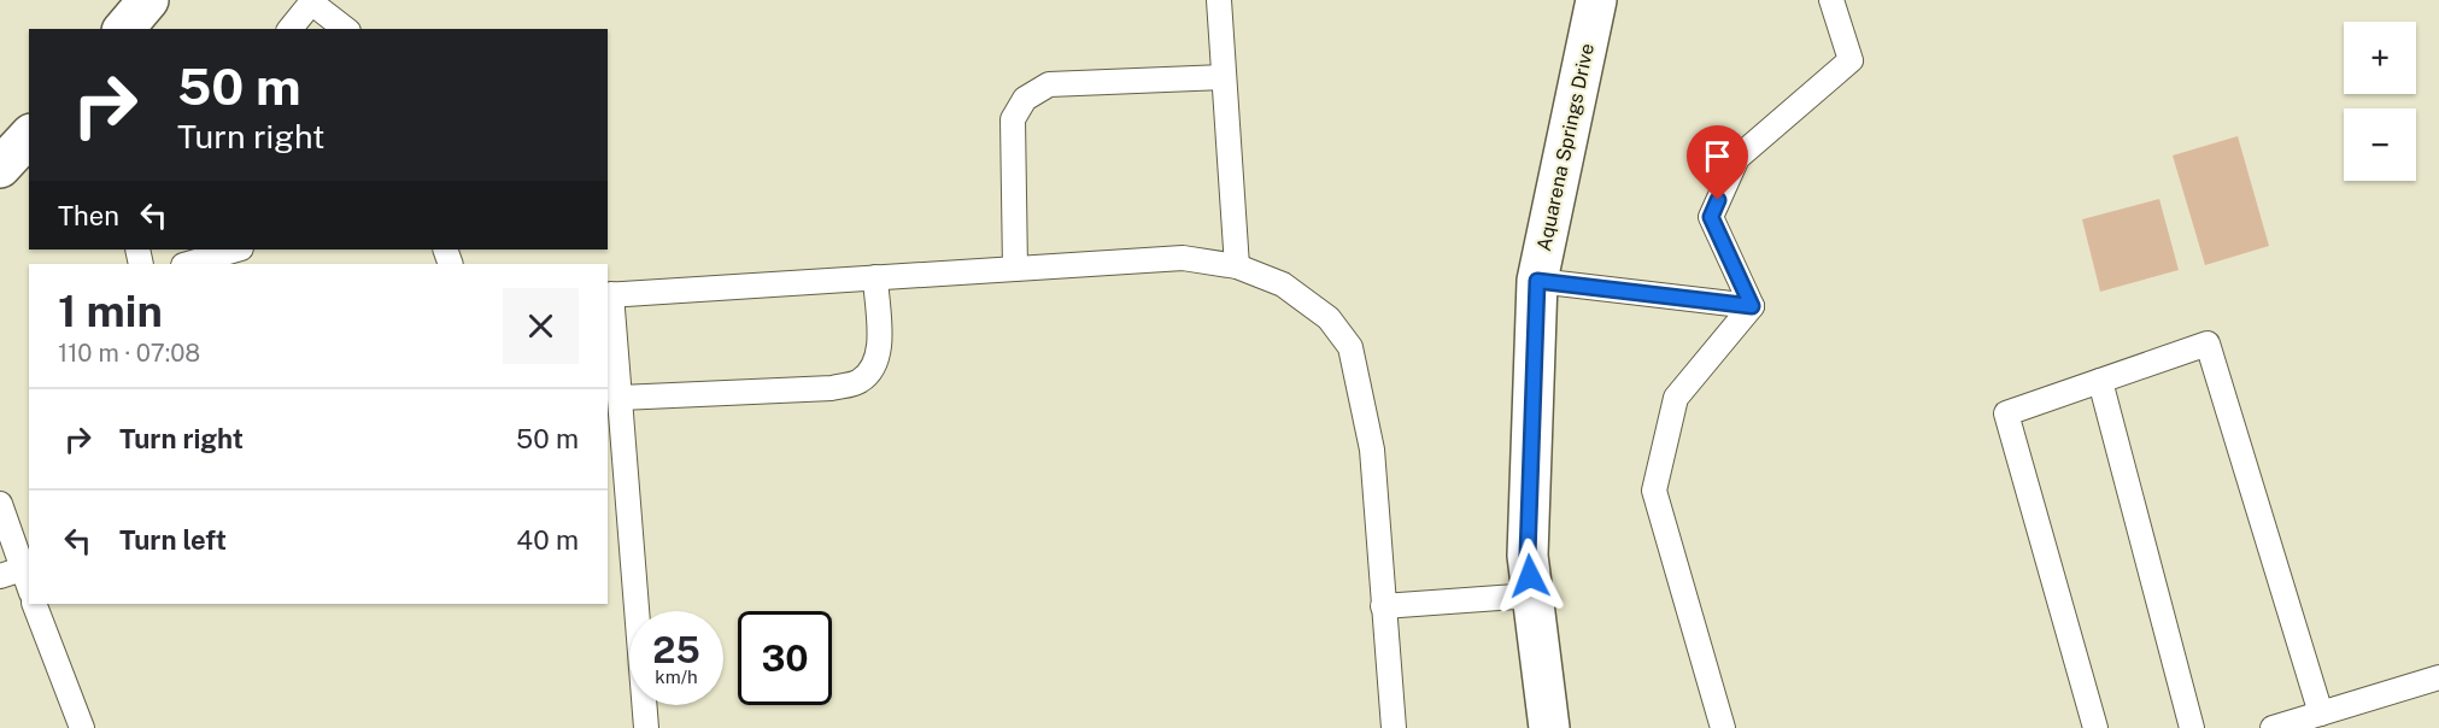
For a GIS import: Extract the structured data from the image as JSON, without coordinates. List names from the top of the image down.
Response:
{
  "streets": {
    "street": ["Aquarena Springs Drive"]
  },
  "page": {
    "map_buttons": ["+", "−"],
    "turn": ["50 m", "Turn right"],
    "then": "Then",
    "heading": ["1 min", "110 m · 07:08"],
    "list": [
      {
        "name": "Turn right",
        "value": "50 m"
      },
      {
        "name": "Turn left",
        "value": "40 m"
      }
    ],
    "speed": "25 km/h",
    "limit": "30"
  }
}
